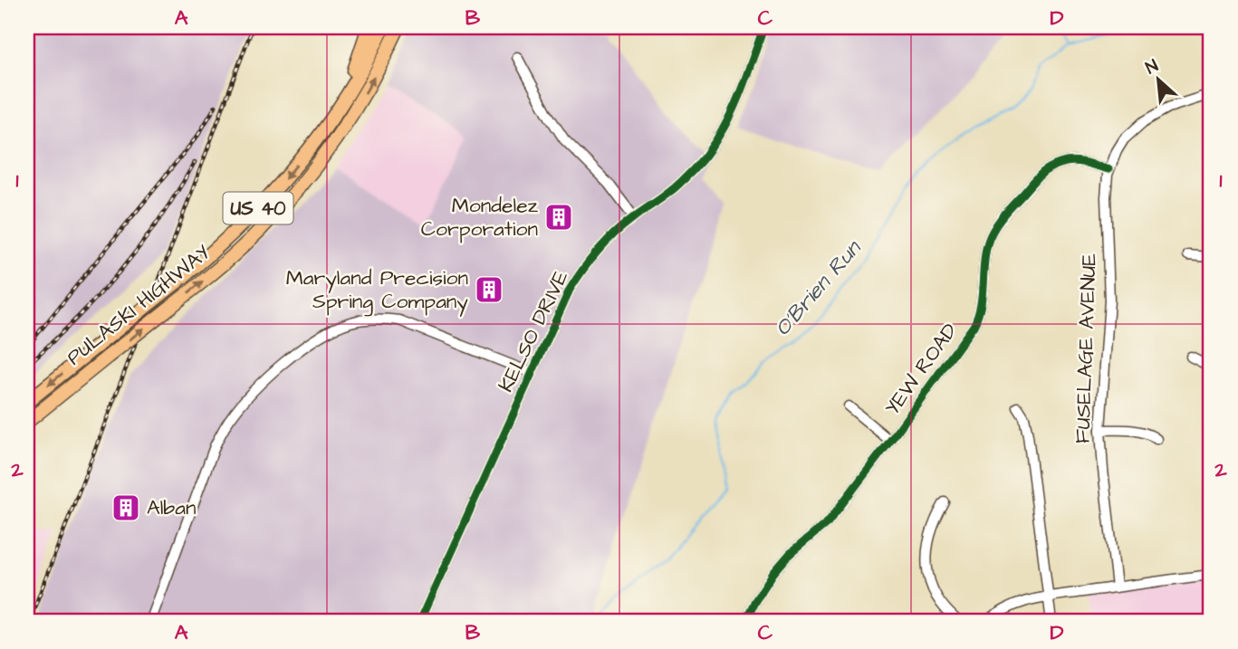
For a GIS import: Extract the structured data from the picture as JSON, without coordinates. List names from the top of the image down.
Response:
{
  "streets": {
    "highway": ["US 40", "PULASKI HIGHWAY"],
    "street": ["KELSO DRIVE", "FUSELAGE AVENUE", "YEW ROAD"]
  },
  "crossings": [
    ["FUSELAGE AVENUE", "YEW ROAD"]
  ],
  "water": ["O'Brien Run"],
  "places": {
    "building": ["Mondelez Corporation", "Maryland Precision Spring Company", "Alban"]
  },
  "north": "top left",
  "grid": {
    "columns": [
      "A",
      "B",
      "C",
      "D"
    ],
    "rows": ["1", "2"]
  }
}
